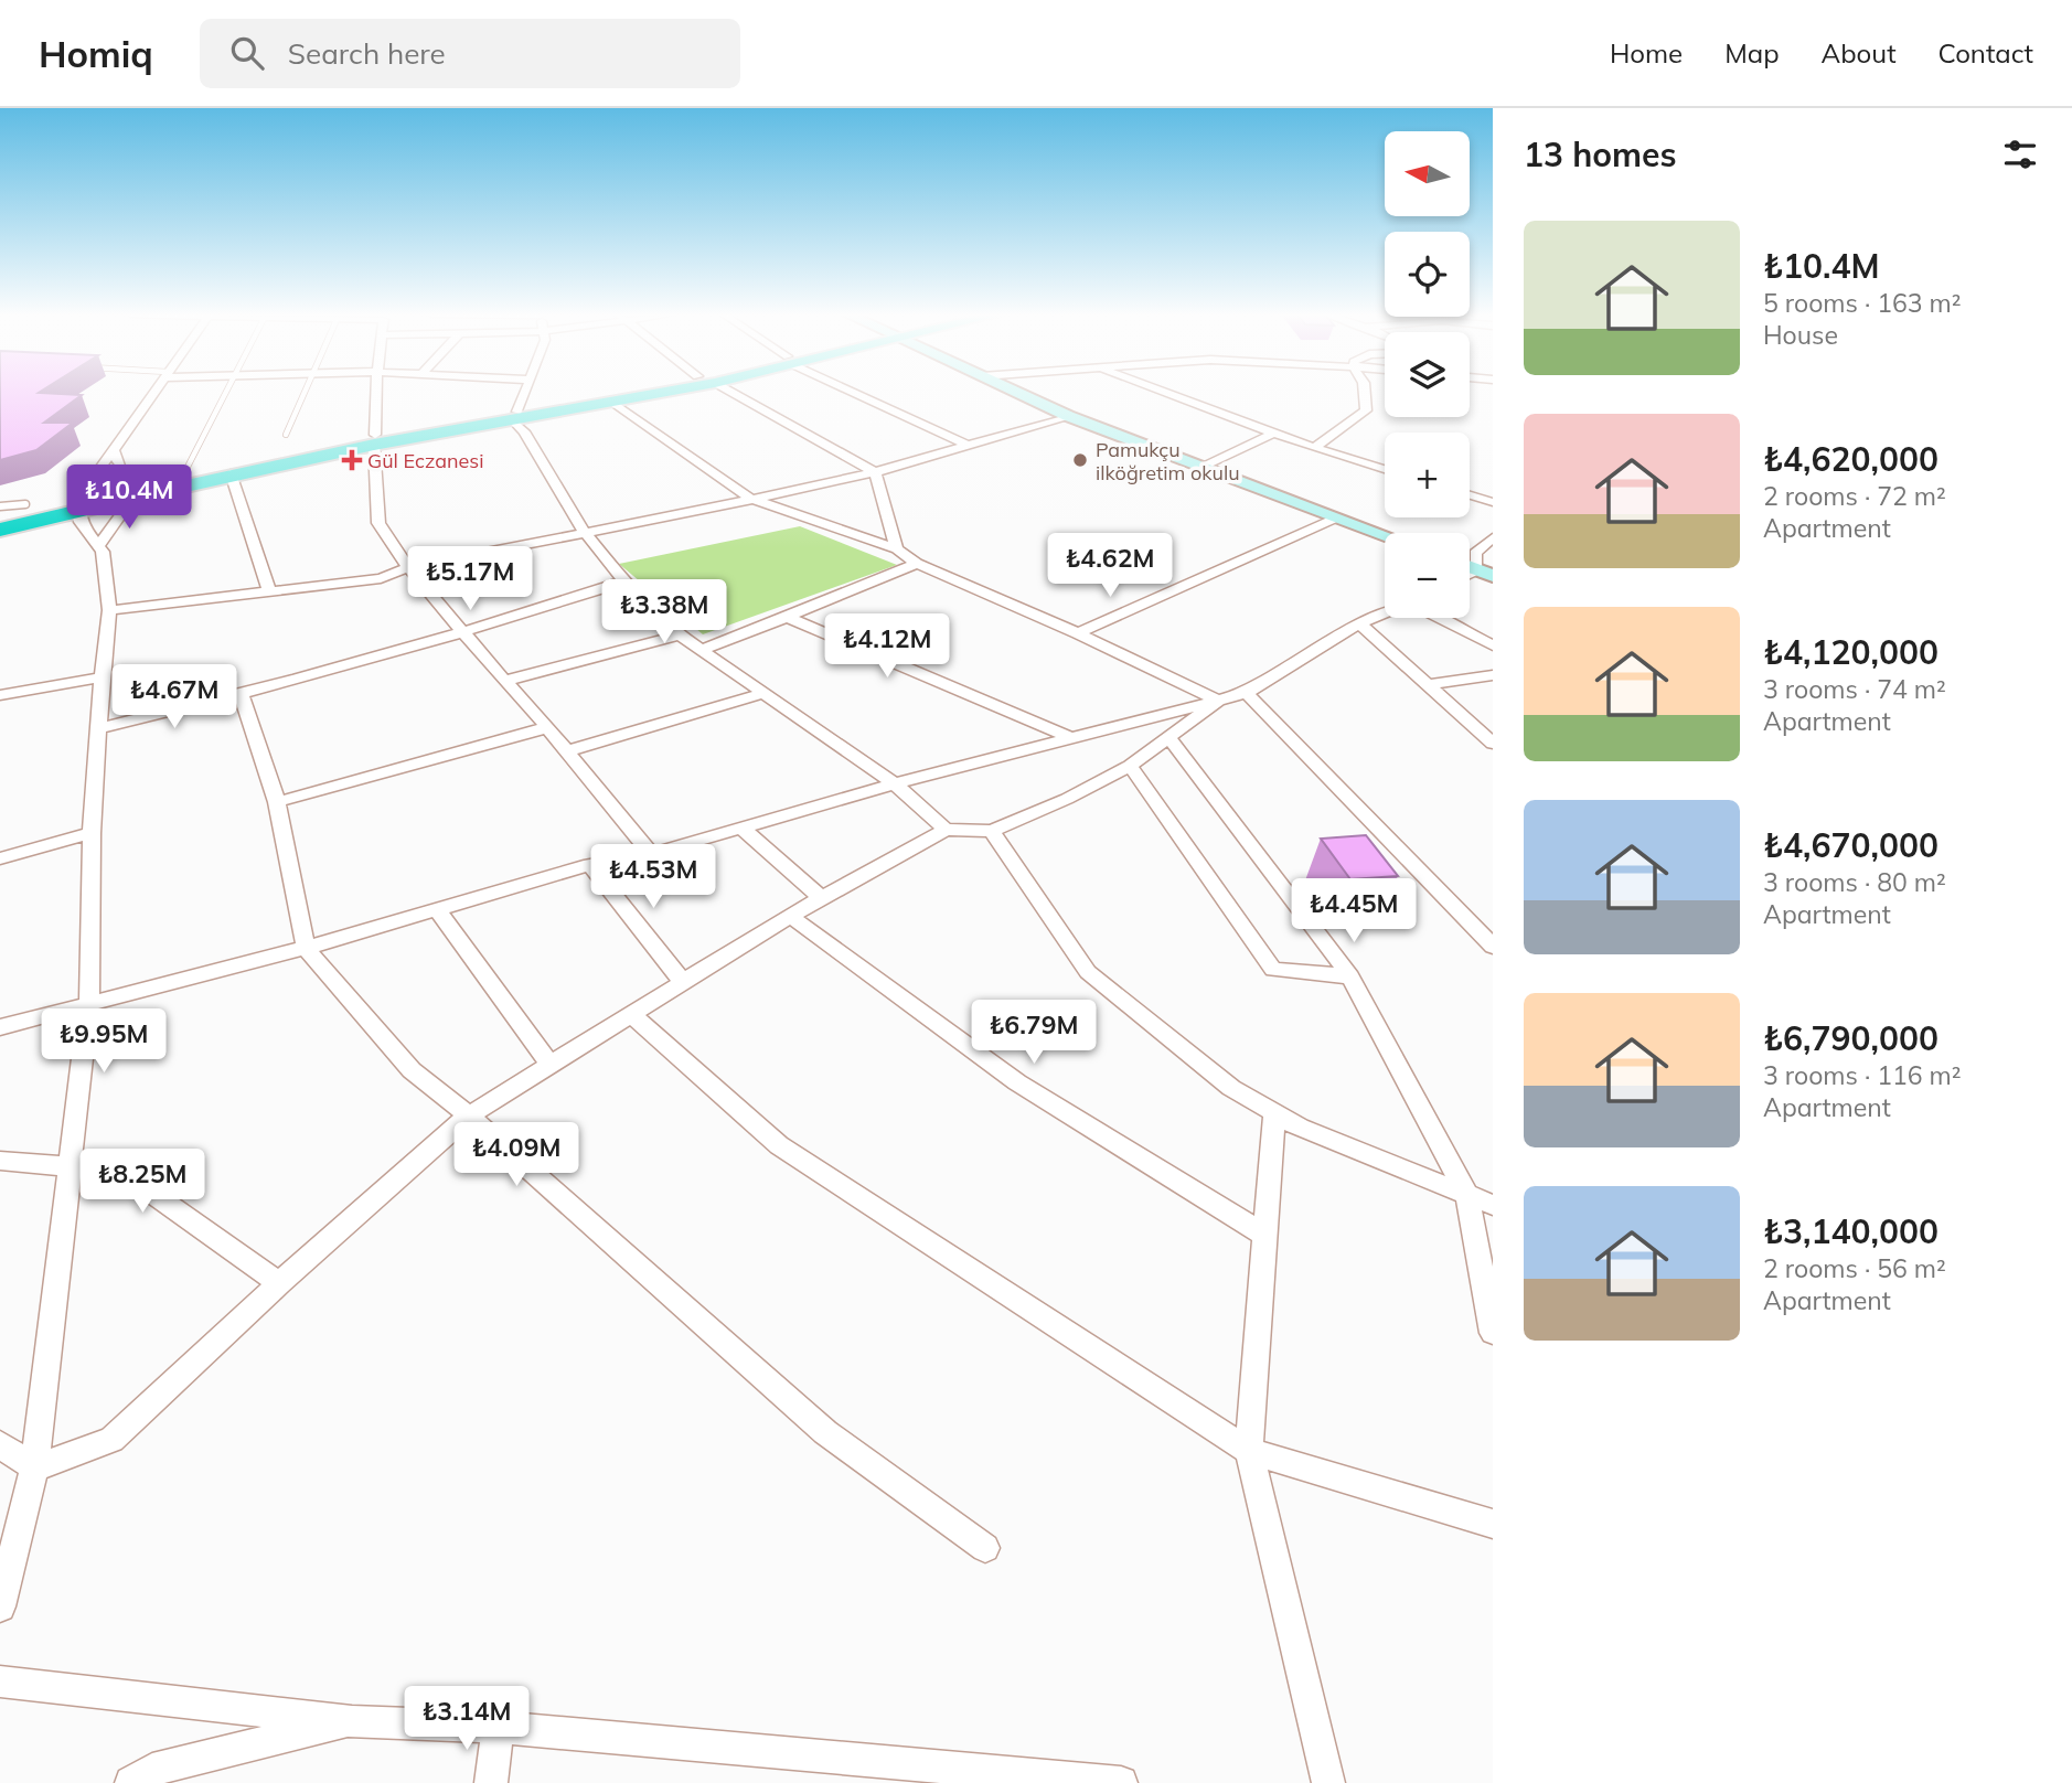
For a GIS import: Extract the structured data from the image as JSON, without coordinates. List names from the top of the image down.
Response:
{
  "places": {
    "health": ["Gül Eczanesi"],
    "other": ["Pamukçu ilköğretim okulu"]
  },
  "north": "left",
  "page": {
    "header": "Homiq",
    "search": "Search here",
    "nav": [
      "Home",
      "Map",
      "About",
      "Contact"
    ],
    "heading": "13 homes",
    "map_buttons": ["+", "−"],
    "list": [
      {
        "name": "₺10.4M",
        "note": "5 rooms · 163 m² · House"
      },
      {
        "name": "₺4,620,000",
        "note": "2 rooms · 72 m² · Apartment"
      },
      {
        "name": "₺4,120,000",
        "note": "3 rooms · 74 m² · Apartment"
      },
      {
        "name": "₺4,670,000",
        "note": "3 rooms · 80 m² · Apartment"
      },
      {
        "name": "₺6,790,000",
        "note": "3 rooms · 116 m² · Apartment"
      },
      {
        "name": "₺3,140,000",
        "note": "2 rooms · 56 m² · Apartment"
      }
    ],
    "price": [
      "₺10.4M",
      "₺4.62M",
      "₺5.17M",
      "₺3.38M",
      "₺4.12M",
      "₺4.67M",
      "₺4.53M",
      "₺4.45M",
      "₺6.79M",
      "₺9.95M",
      "₺4.09M",
      "₺8.25M",
      "₺3.14M"
    ]
  }
}
